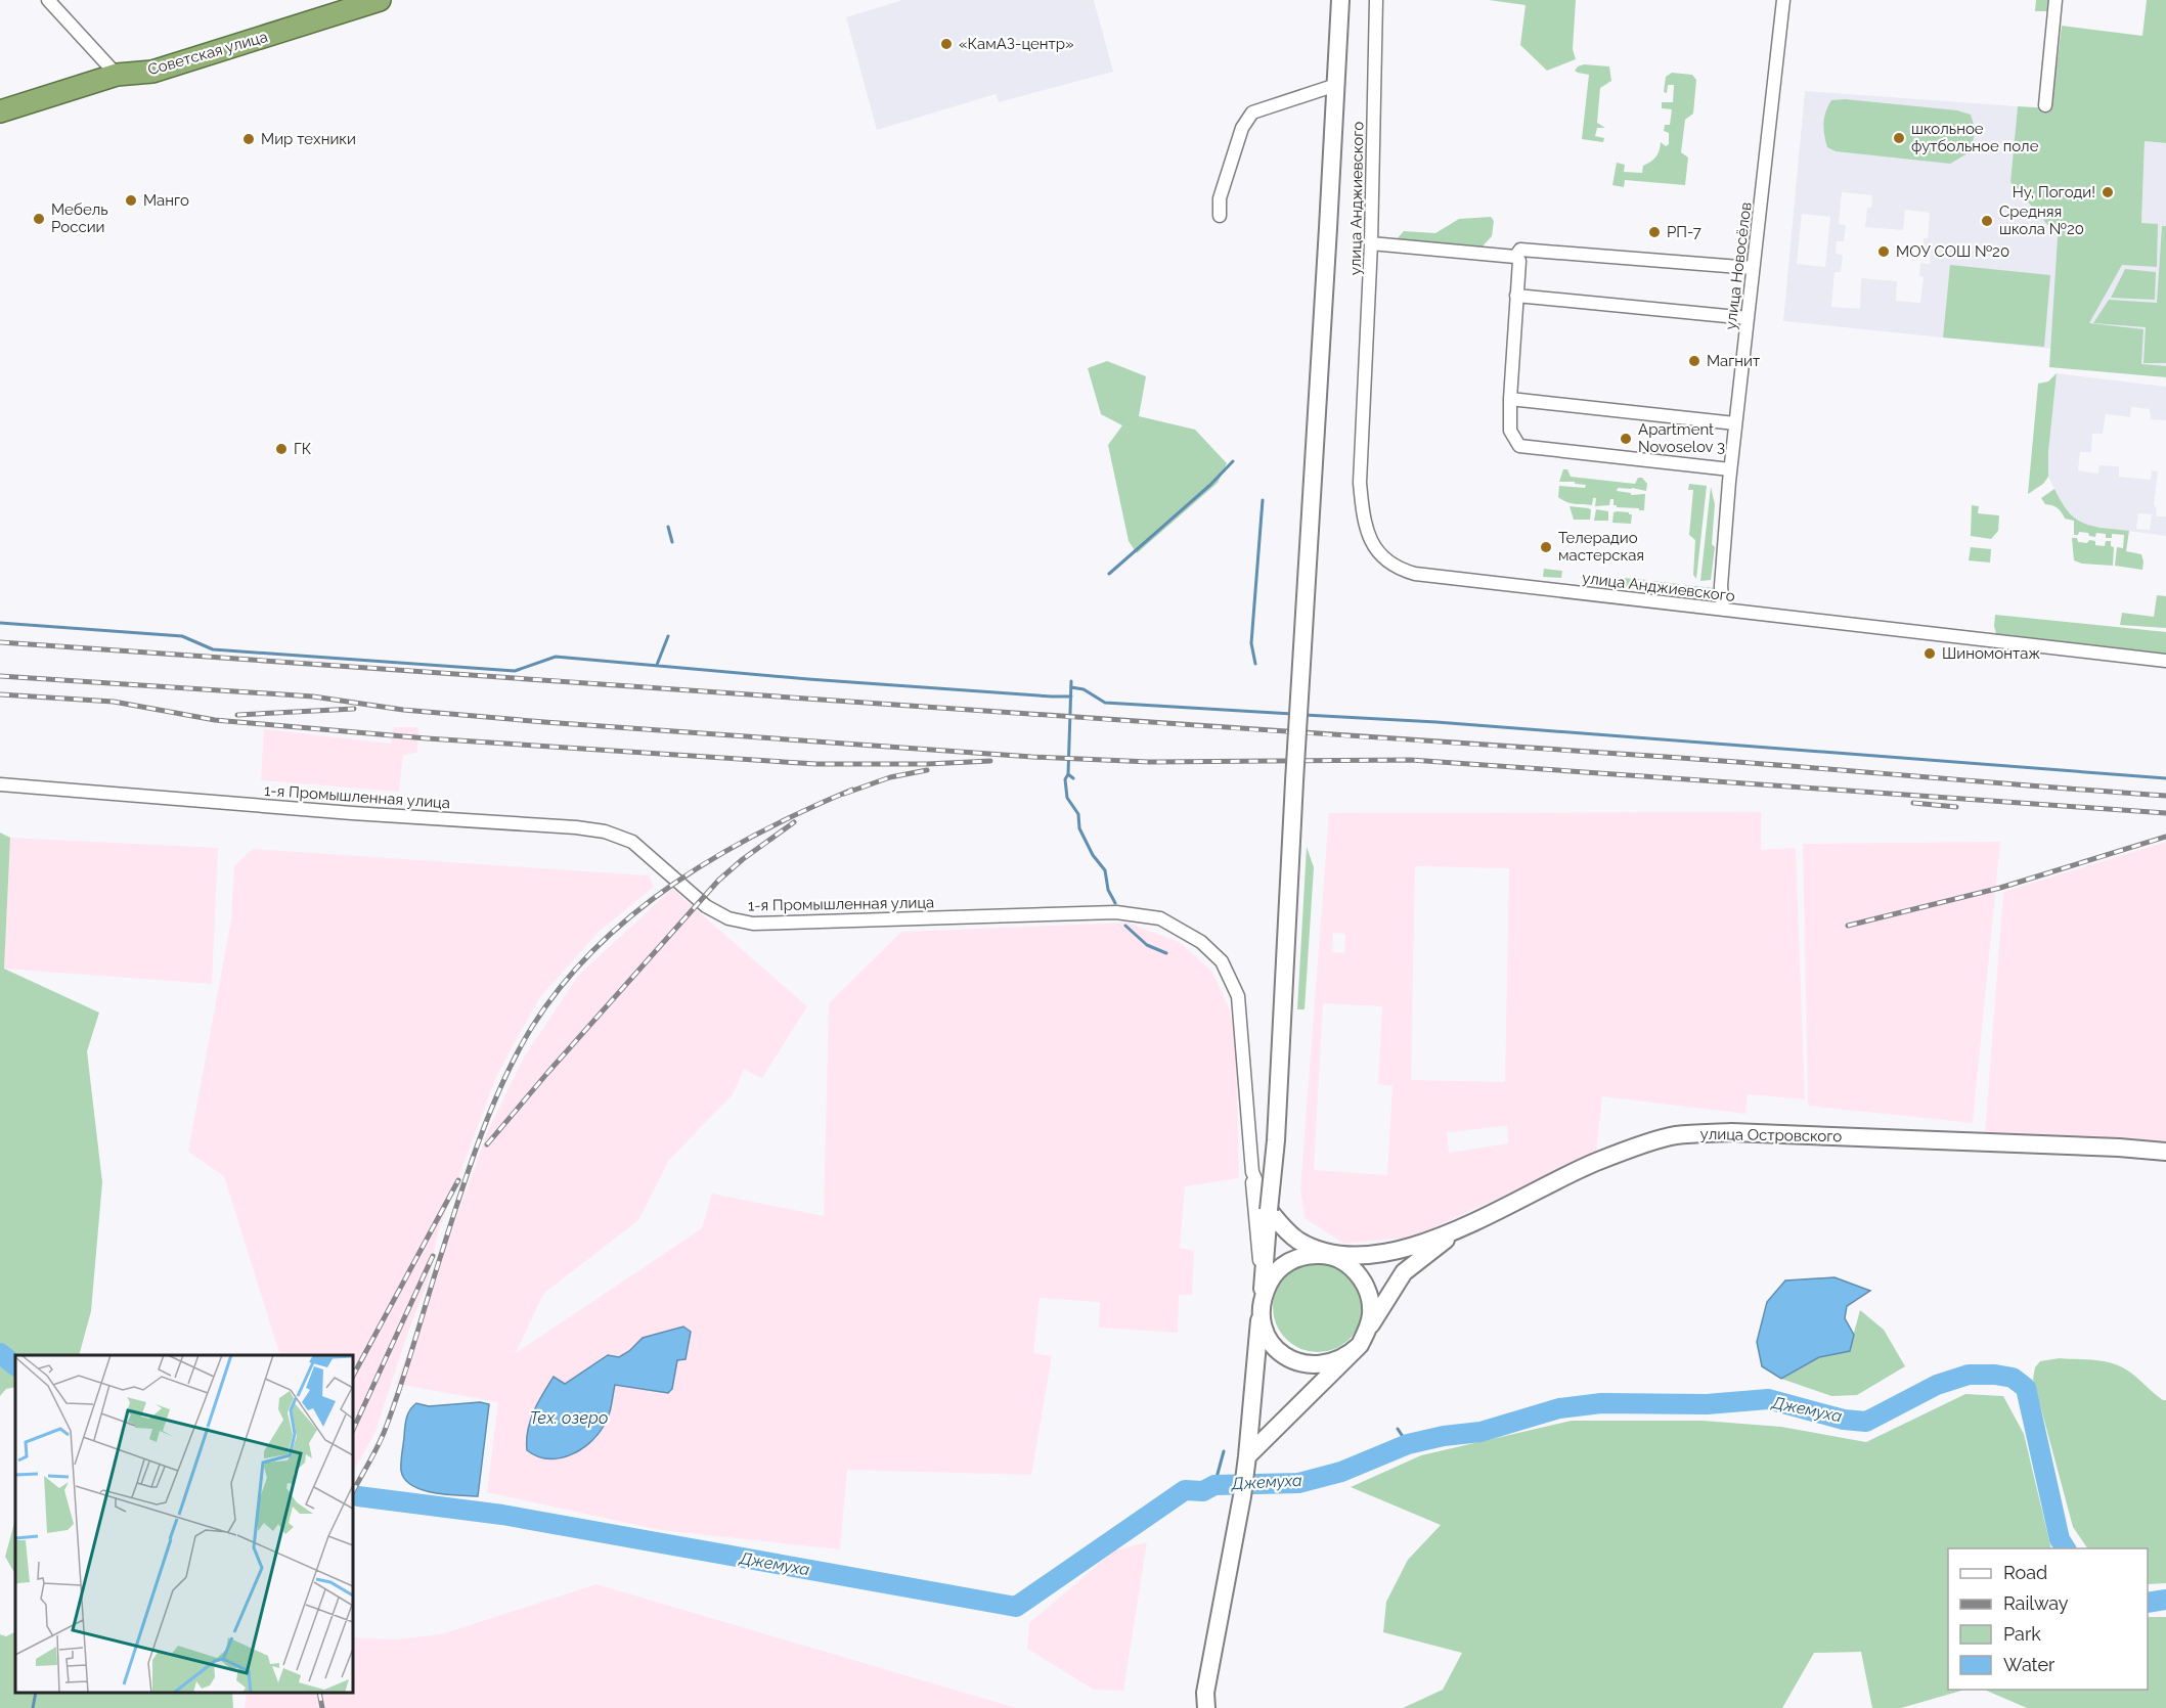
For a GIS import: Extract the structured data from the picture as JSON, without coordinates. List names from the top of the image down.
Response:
{
  "streets": {
    "highway": ["Советская улица"],
    "street": [
      "улица Анджиевского",
      "улица Новосёлов",
      "1-я Промышленная улица",
      "улица Островского"
    ]
  },
  "crossings": [
    ["улица Анджиевского", "улица Новосёлов"],
    ["1-я Промышленная улица", "улица Островского"]
  ],
  "water": ["Джемуха", "Тех. озеро"],
  "places": [
    "«КамАЗ-центр»",
    "школьное футбольное поле",
    "Мир техники",
    "Ну, Погоди!",
    "Манго",
    "Мебель России",
    "Средняя школа №20",
    "РП-7",
    "МОУ СОШ №20",
    "Магнит",
    "Apartment Novoselov 3",
    "ГК",
    "Телерадио мастерская",
    "Шиномонтаж"
  ],
  "legend": [
    "Road",
    "Railway",
    "Park",
    "Water"
  ]
}
